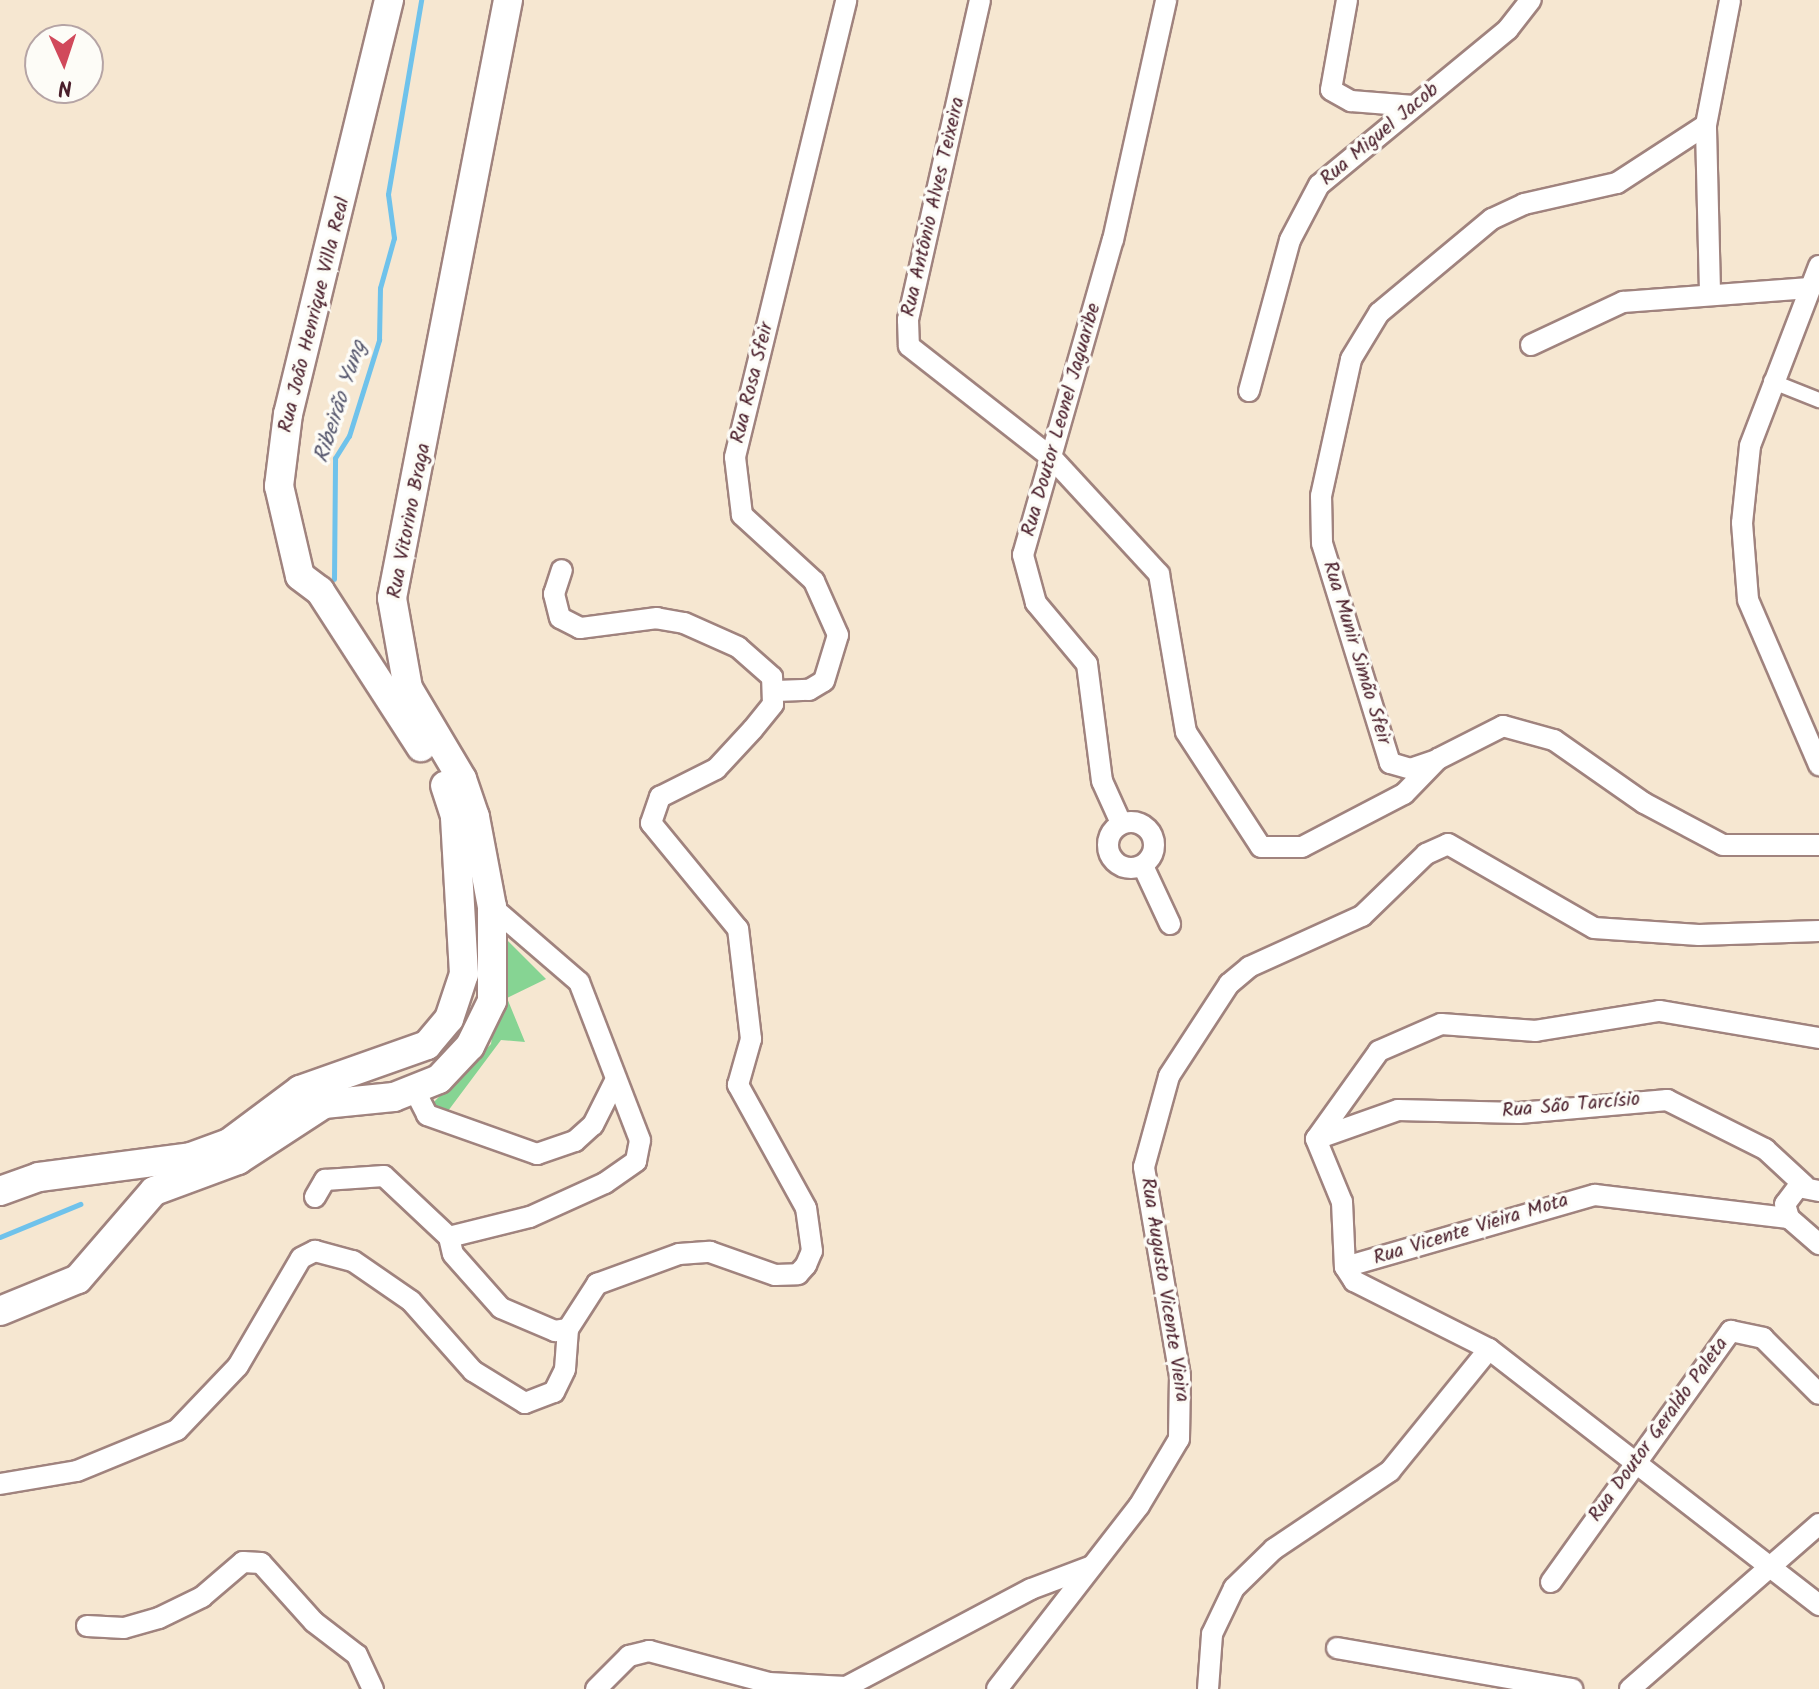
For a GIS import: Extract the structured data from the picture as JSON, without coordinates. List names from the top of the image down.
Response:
{
  "streets": {
    "main road": ["Rua João Henrique Villa Real", "Rua Vitorino Braga"],
    "street": [
      "Rua Miguel Jacob",
      "Rua Antônio Alves Teixeira",
      "Rua Rosa Sfeir",
      "Rua Doutor Leonel Jaguaribe",
      "Rua Munir Simão Sfeir",
      "Rua São Tarcísio",
      "Rua Vicente Vieira Mota",
      "Rua Augusto Vicente Vieira",
      "Rua Doutor Geraldo Paleta"
    ]
  },
  "crossings": [
    ["Rua Antônio Alves Teixeira", "Rua Doutor Leonel Jaguaribe"],
    ["Rua Antônio Alves Teixeira", "Rua Munir Simão Sfeir"]
  ],
  "water": ["Ribeirão Yung"],
  "north": "bottom"
}
